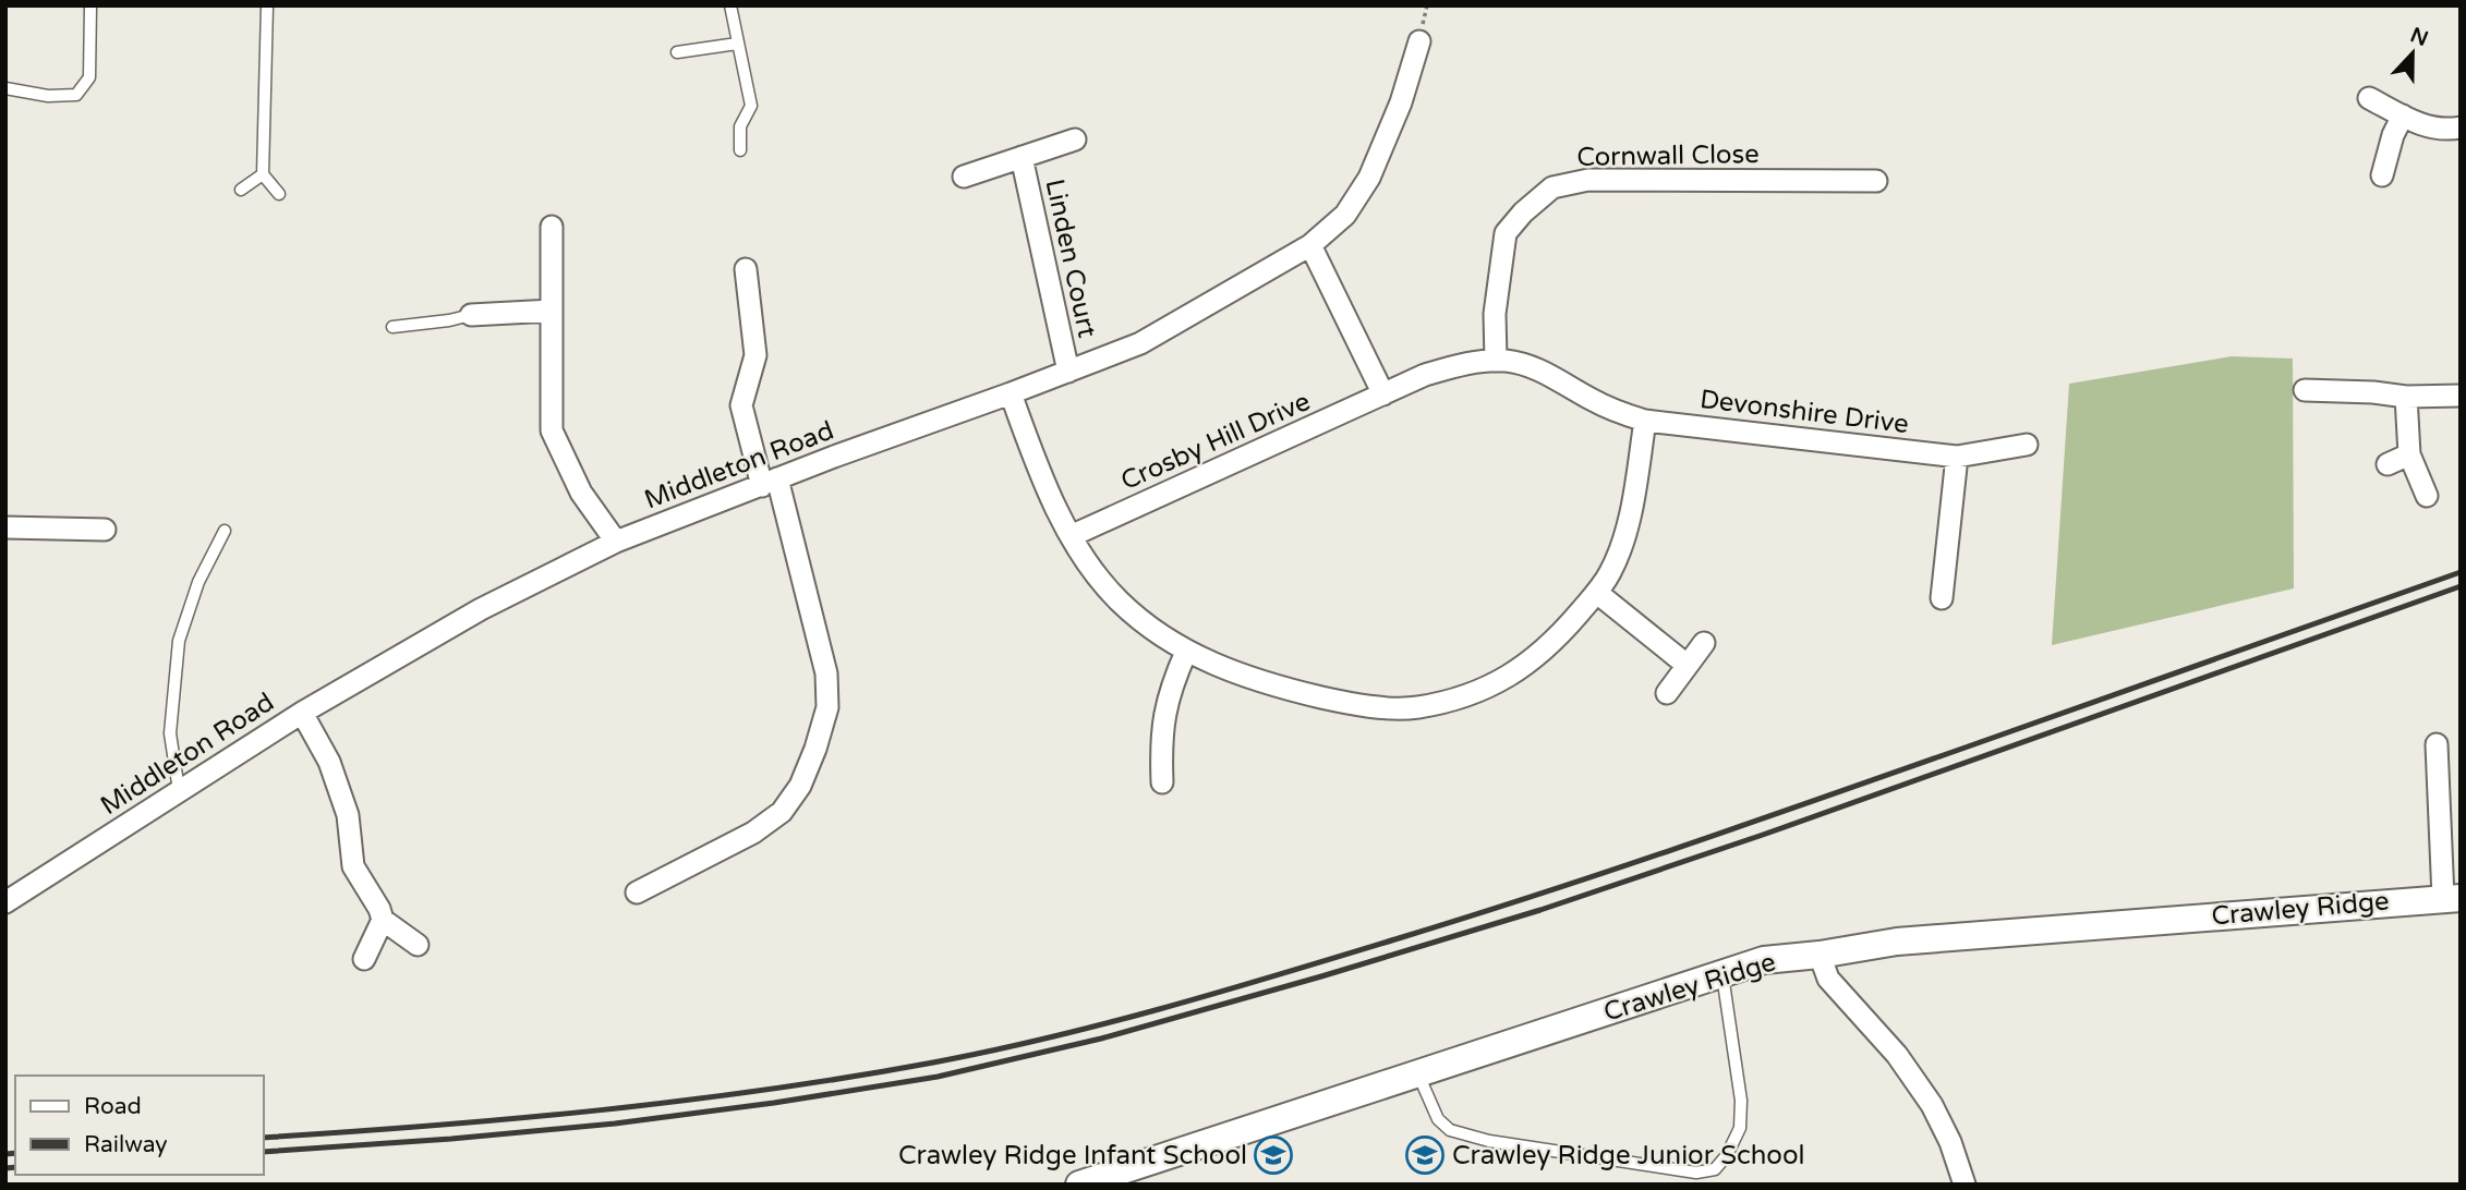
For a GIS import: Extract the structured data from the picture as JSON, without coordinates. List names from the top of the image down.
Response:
{
  "streets": {
    "street": [
      "Cornwall Close",
      "Linden Court",
      "Devonshire Drive",
      "Crosby Hill Drive",
      "Middleton Road",
      "Crawley Ridge"
    ]
  },
  "crossings": [
    ["Cornwall Close", "Crosby Hill Drive"],
    ["Linden Court", "Middleton Road"],
    ["Devonshire Drive", "Crosby Hill Drive"]
  ],
  "places": {
    "school or university": ["Crawley Ridge Infant School", "Crawley Ridge Junior School"]
  },
  "legend": ["Road", "Railway"],
  "north": "top"
}
